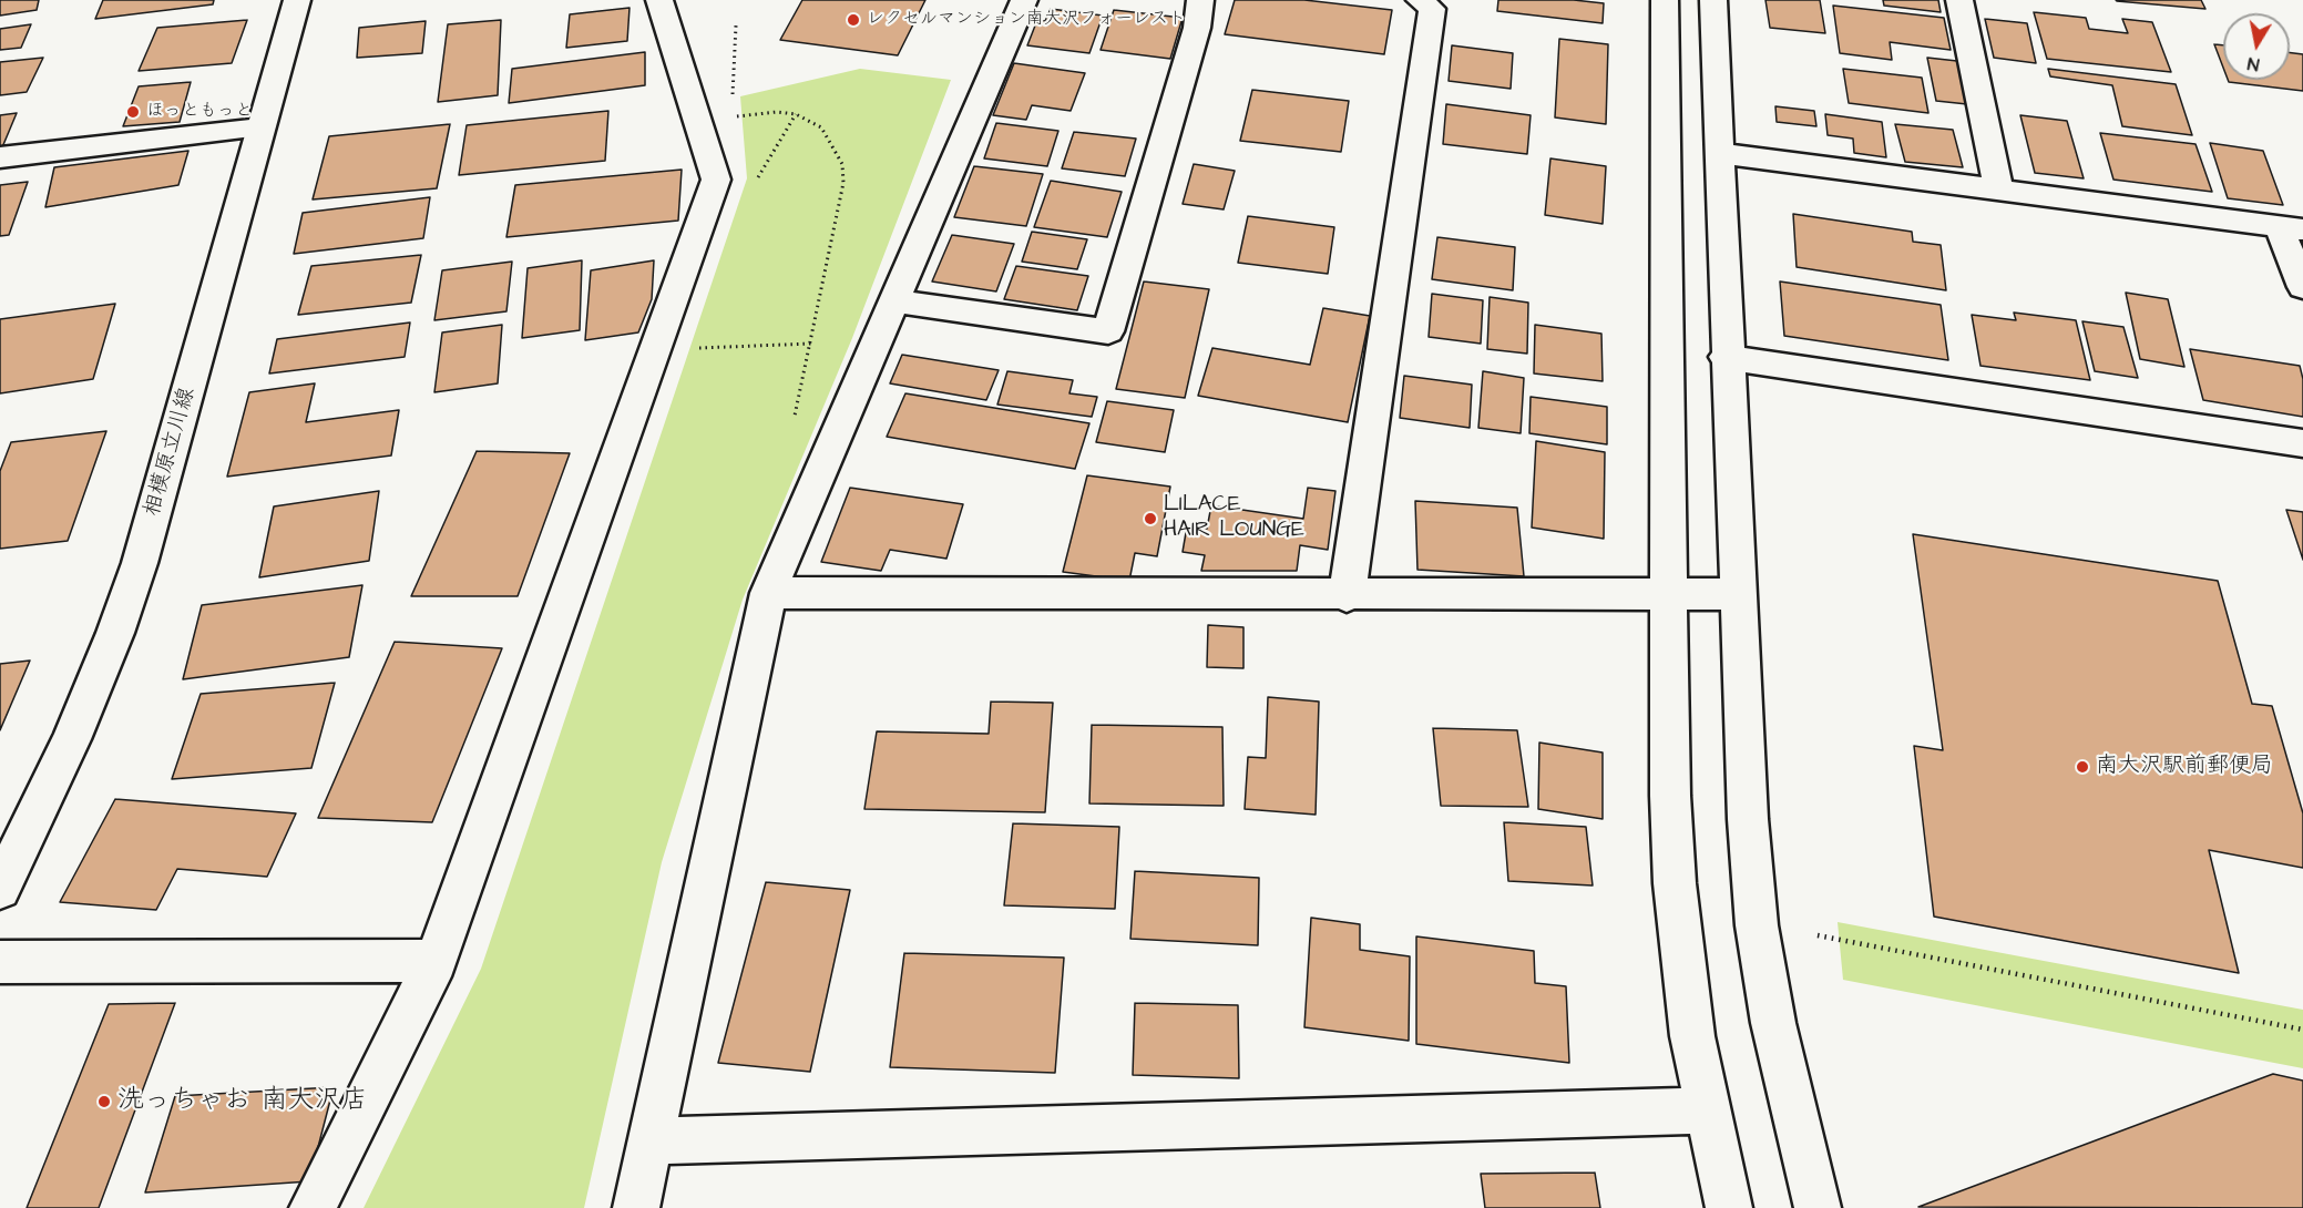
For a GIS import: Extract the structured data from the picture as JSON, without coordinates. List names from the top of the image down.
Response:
{
  "streets": {
    "street": ["相模原立川線"]
  },
  "places": [
    "レクセルマンション南大沢フォーレスト",
    "ほっともっと",
    "LILACE HAIR LOUNGE",
    "南大沢駅前郵便局",
    "洗っちゃお 南大沢店"
  ],
  "north": "bottom"
}
